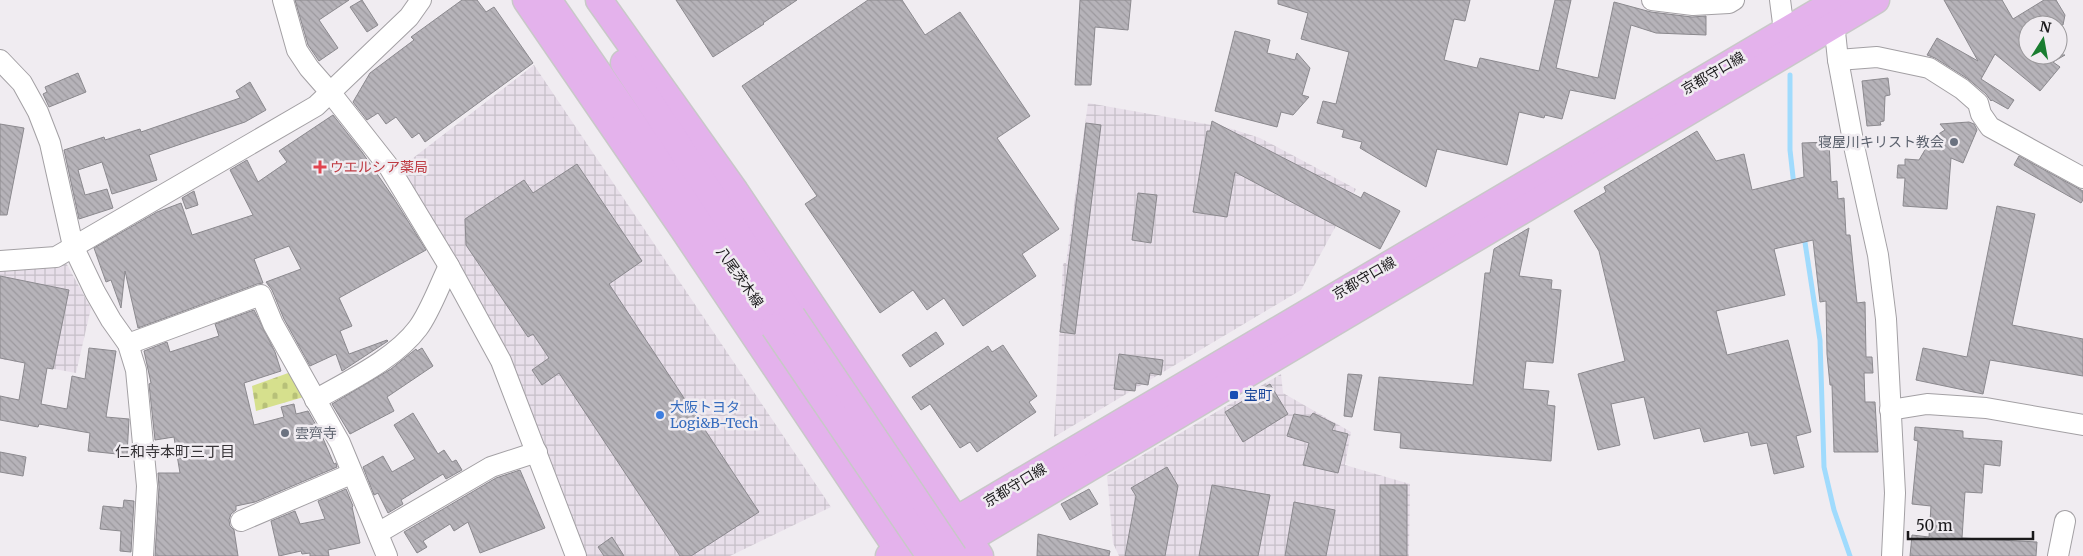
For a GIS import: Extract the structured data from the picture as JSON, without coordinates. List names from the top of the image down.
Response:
{
  "streets": {
    "main road": ["京都守口線", "八尾茨木線"]
  },
  "crossings": [
    ["京都守口線", "八尾茨木線"]
  ],
  "districts": ["仁和寺本町三丁目"],
  "places": {
    "other": ["寝屋川キリスト教会", "大阪トヨタ Logi&B-Tech", "雲齊寺"],
    "health": ["ウエルシア薬局"],
    "transit": ["宝町"]
  },
  "scale_bar": "50 m",
  "north": "top"
}
